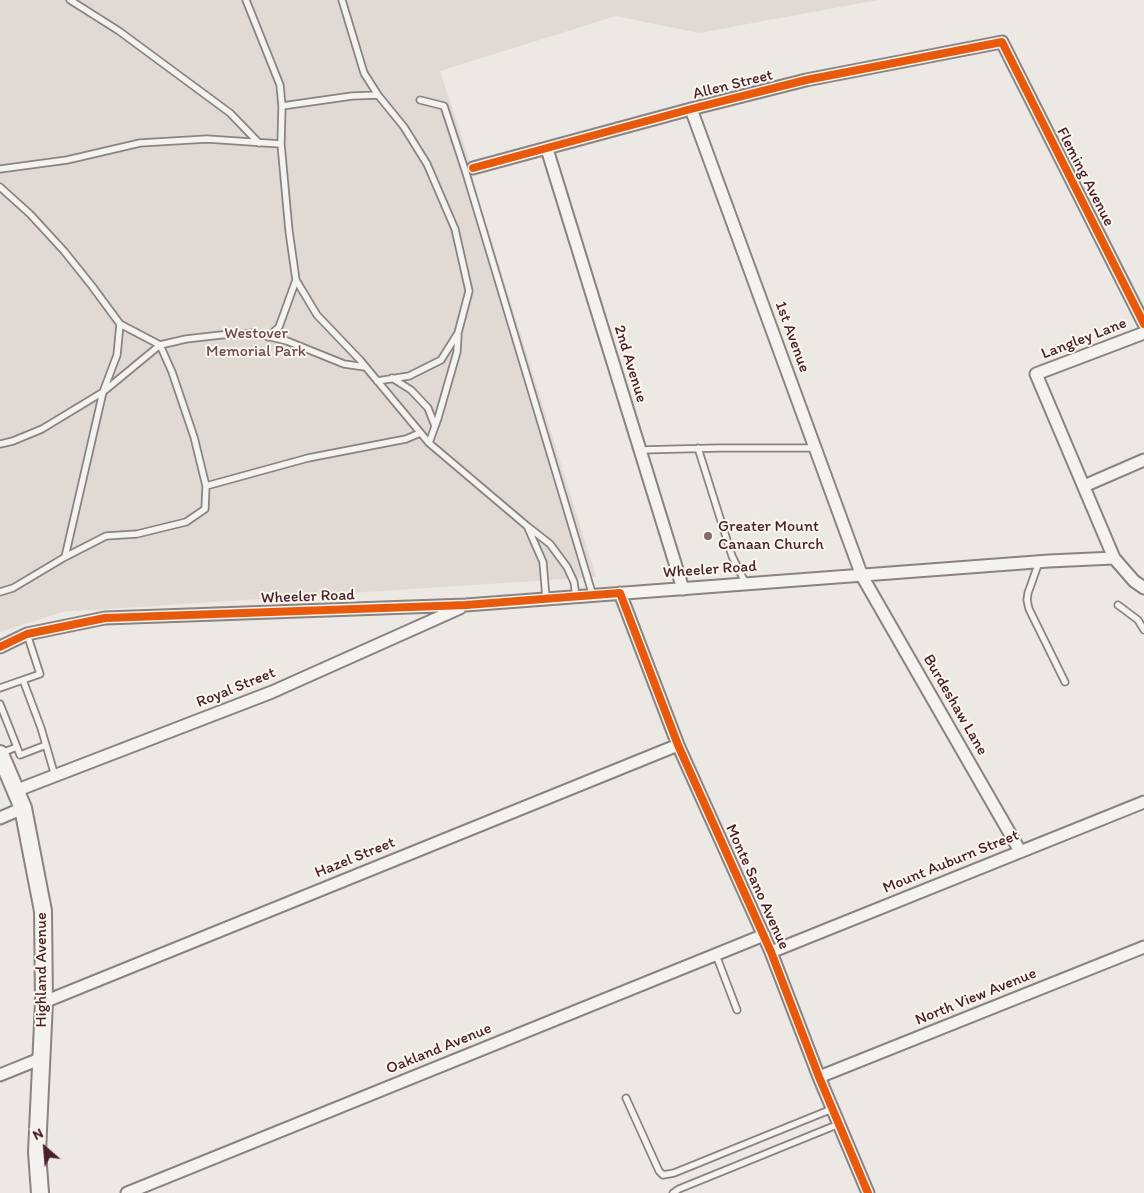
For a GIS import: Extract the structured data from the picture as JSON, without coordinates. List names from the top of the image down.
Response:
{
  "streets": {
    "main road": ["Highland Avenue"],
    "street": [
      "Allen Street",
      "Fleming Avenue",
      "1st Avenue",
      "Langley Lane",
      "2nd Avenue",
      "Wheeler Road",
      "Royal Street",
      "Burdeshaw Lane",
      "Hazel Street",
      "Mount Auburn Street",
      "Monte Sano Avenue",
      "North View Avenue",
      "Oakland Avenue"
    ]
  },
  "crossings": [
    ["Allen Street", "Fleming Avenue"],
    ["Allen Street", "1st Avenue"],
    ["Allen Street", "2nd Avenue"],
    ["1st Avenue", "Wheeler Road"],
    ["1st Avenue", "Burdeshaw Lane"],
    ["2nd Avenue", "Wheeler Road"],
    ["Wheeler Road", "Royal Street"],
    ["Wheeler Road", "Burdeshaw Lane"],
    ["Wheeler Road", "Monte Sano Avenue"],
    ["Royal Street", "Highland Avenue"],
    ["Burdeshaw Lane", "Mount Auburn Street"],
    ["Hazel Street", "Monte Sano Avenue"],
    ["Hazel Street", "Highland Avenue"],
    ["Mount Auburn Street", "Monte Sano Avenue"],
    ["Monte Sano Avenue", "North View Avenue"],
    ["Monte Sano Avenue", "Oakland Avenue"]
  ],
  "parks": ["Westover Memorial Park"],
  "places": ["Greater Mount Canaan Church"],
  "north": "top left"
}
